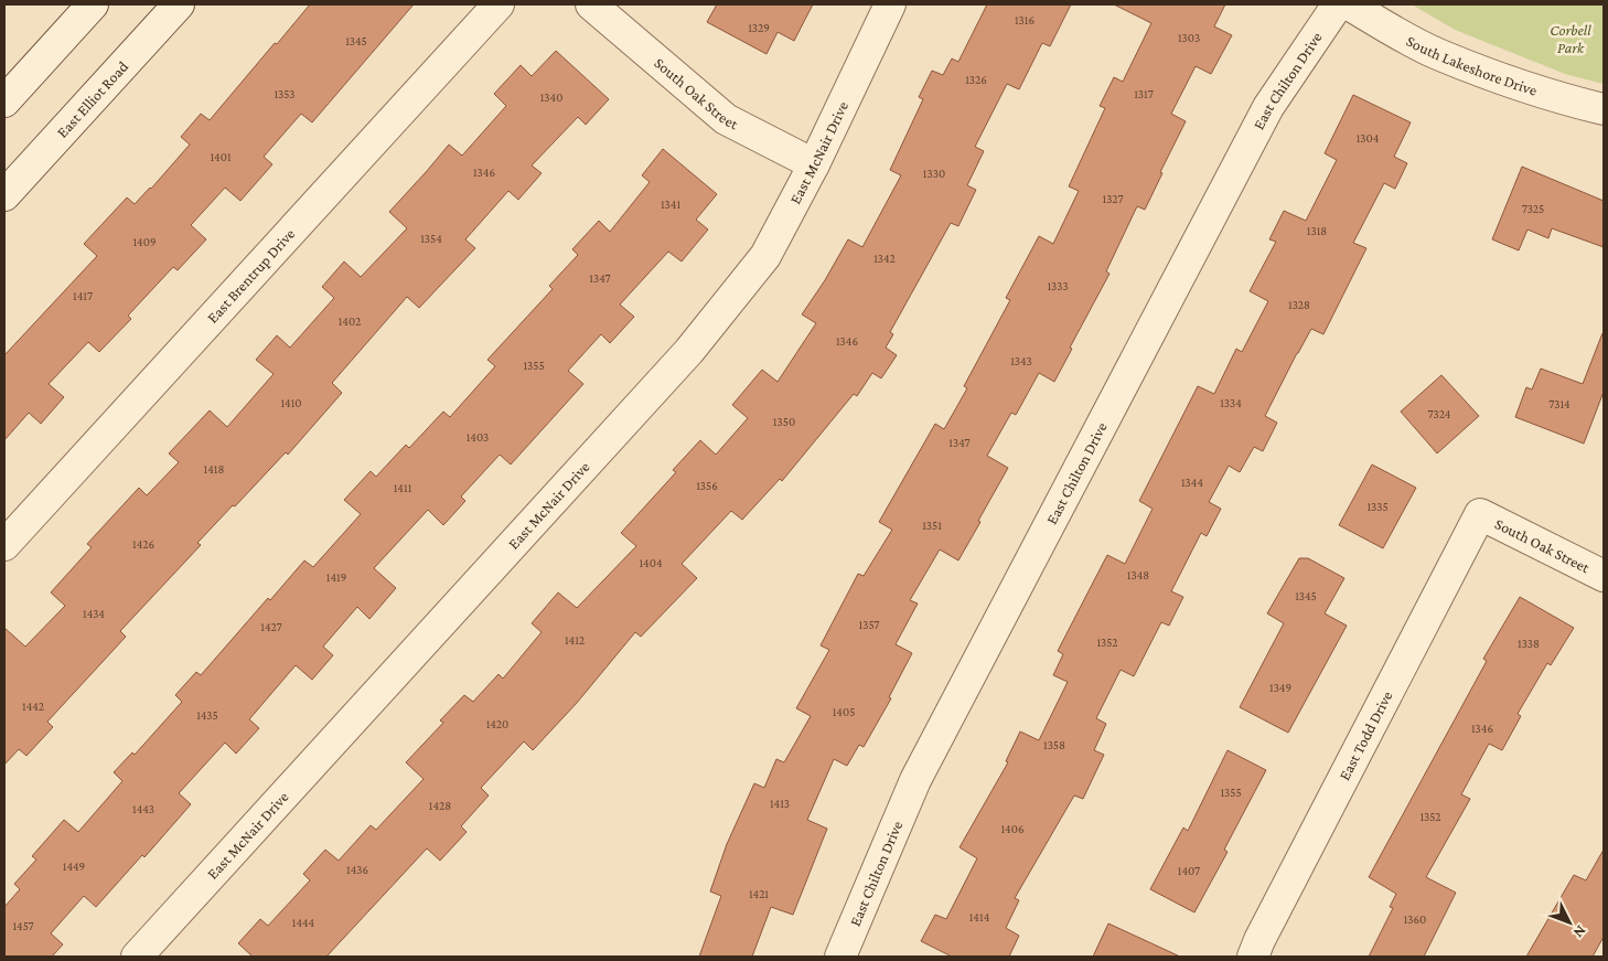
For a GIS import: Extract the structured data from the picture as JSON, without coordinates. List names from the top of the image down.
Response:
{
  "streets": {
    "street": [
      "South Lakeshore Drive",
      "East Chilton Drive",
      "South Oak Street",
      "East Elliot Road",
      "East McNair Drive",
      "East Brentrup Drive",
      "East Todd Drive"
    ]
  },
  "crossings": [
    ["South Oak Street", "East McNair Drive"],
    ["South Oak Street", "East Todd Drive"]
  ],
  "parks": ["Corbell Park"],
  "house_numbers": [
    "1316",
    "1329",
    "1303",
    "1345",
    "1326",
    "1353",
    "1317",
    "1340",
    "1304",
    "1401",
    "1346",
    "1330",
    "1327",
    "1341",
    "7325",
    "1318",
    "1354",
    "1409",
    "1342",
    "1347",
    "1333",
    "1417",
    "1328",
    "1402",
    "1346",
    "1343",
    "1355",
    "1410",
    "1334",
    "7314",
    "7324",
    "1350",
    "1403",
    "1347",
    "1418",
    "1344",
    "1356",
    "1411",
    "1335",
    "1351",
    "1426",
    "1404",
    "1348",
    "1419",
    "1345",
    "1434",
    "1357",
    "1427",
    "1412",
    "1352",
    "1338",
    "1349",
    "1442",
    "1405",
    "1435",
    "1420",
    "1346",
    "1358",
    "1355",
    "1413",
    "1428",
    "1443",
    "1352",
    "1406",
    "1449",
    "1436",
    "1407",
    "1421",
    "1414",
    "1360",
    "1444",
    "1457"
  ],
  "north": "bottom right"
}
